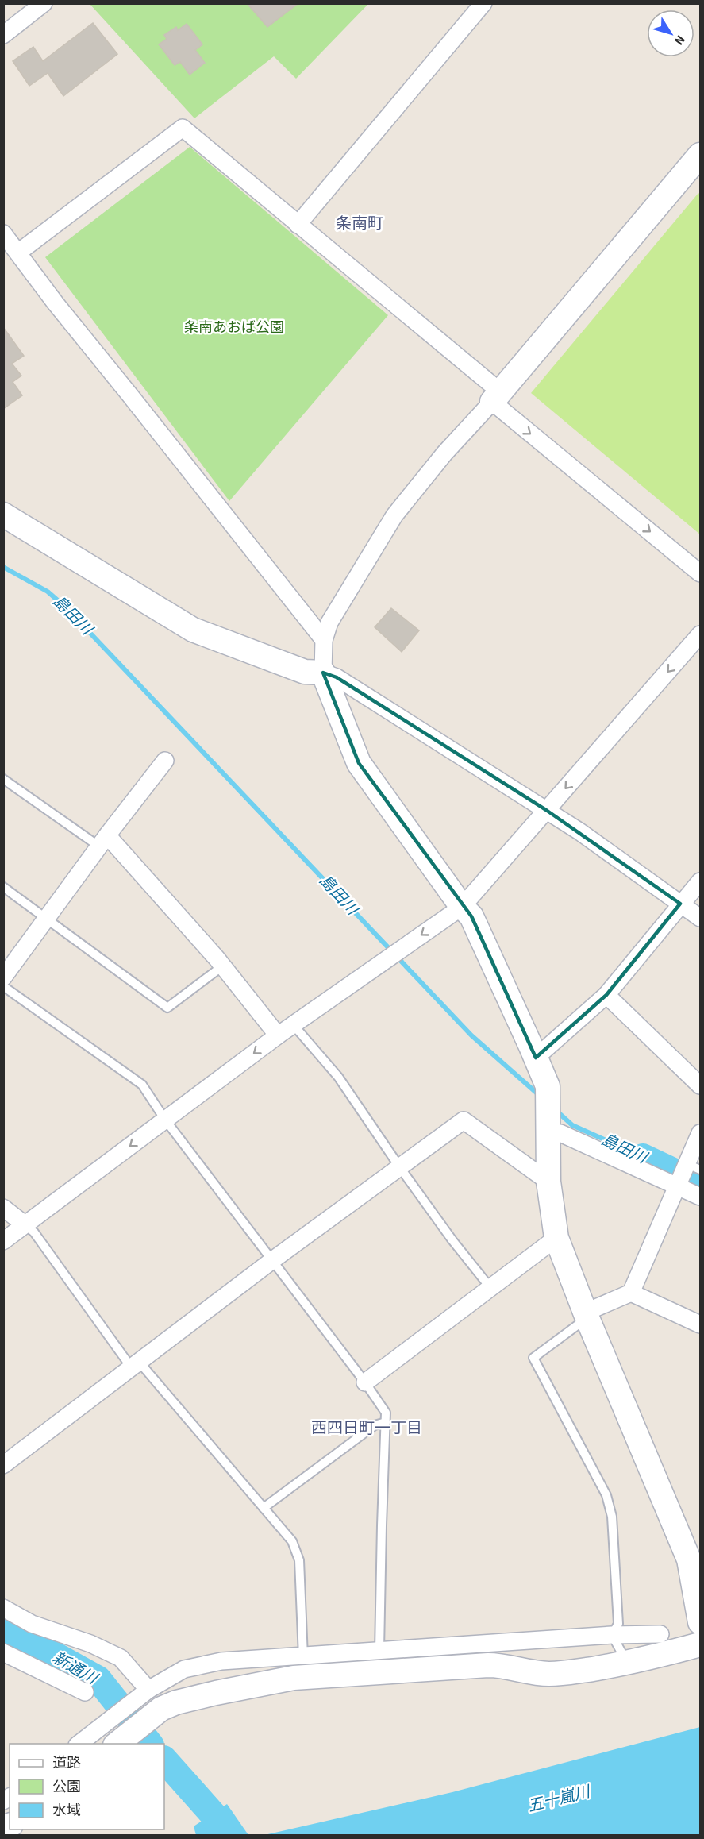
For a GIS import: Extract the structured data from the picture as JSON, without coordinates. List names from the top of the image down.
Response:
{
  "districts": ["条南町", "西四日町一丁目"],
  "water": ["島田川", "新通川", "五十嵐川"],
  "parks": ["条南あおば公園"],
  "legend": ["道路", "公園", "水域"],
  "north": "bottom right"
}
